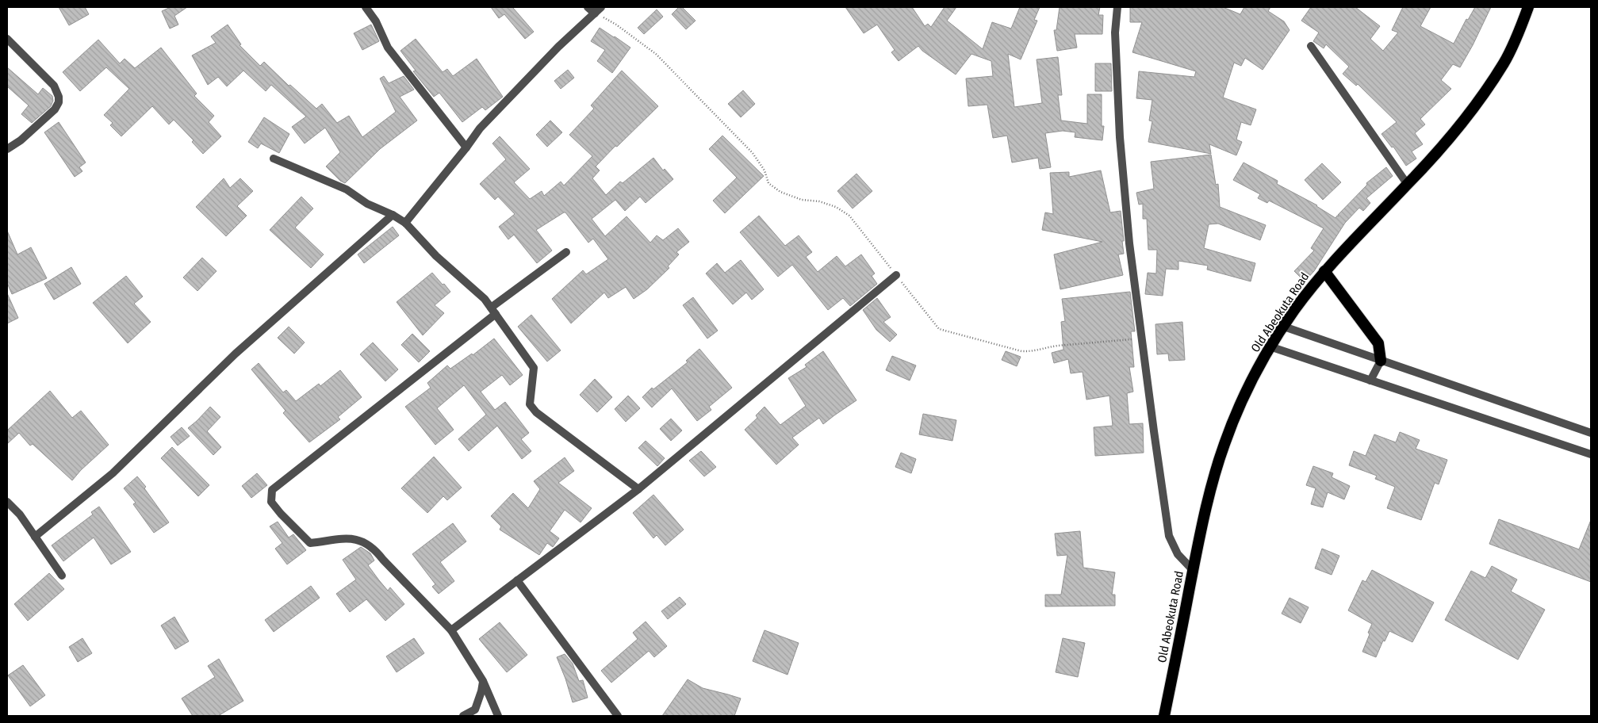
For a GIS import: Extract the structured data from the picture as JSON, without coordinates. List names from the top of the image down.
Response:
{
  "streets": {
    "highway": ["Old Abeokuta Road"]
  }
}
